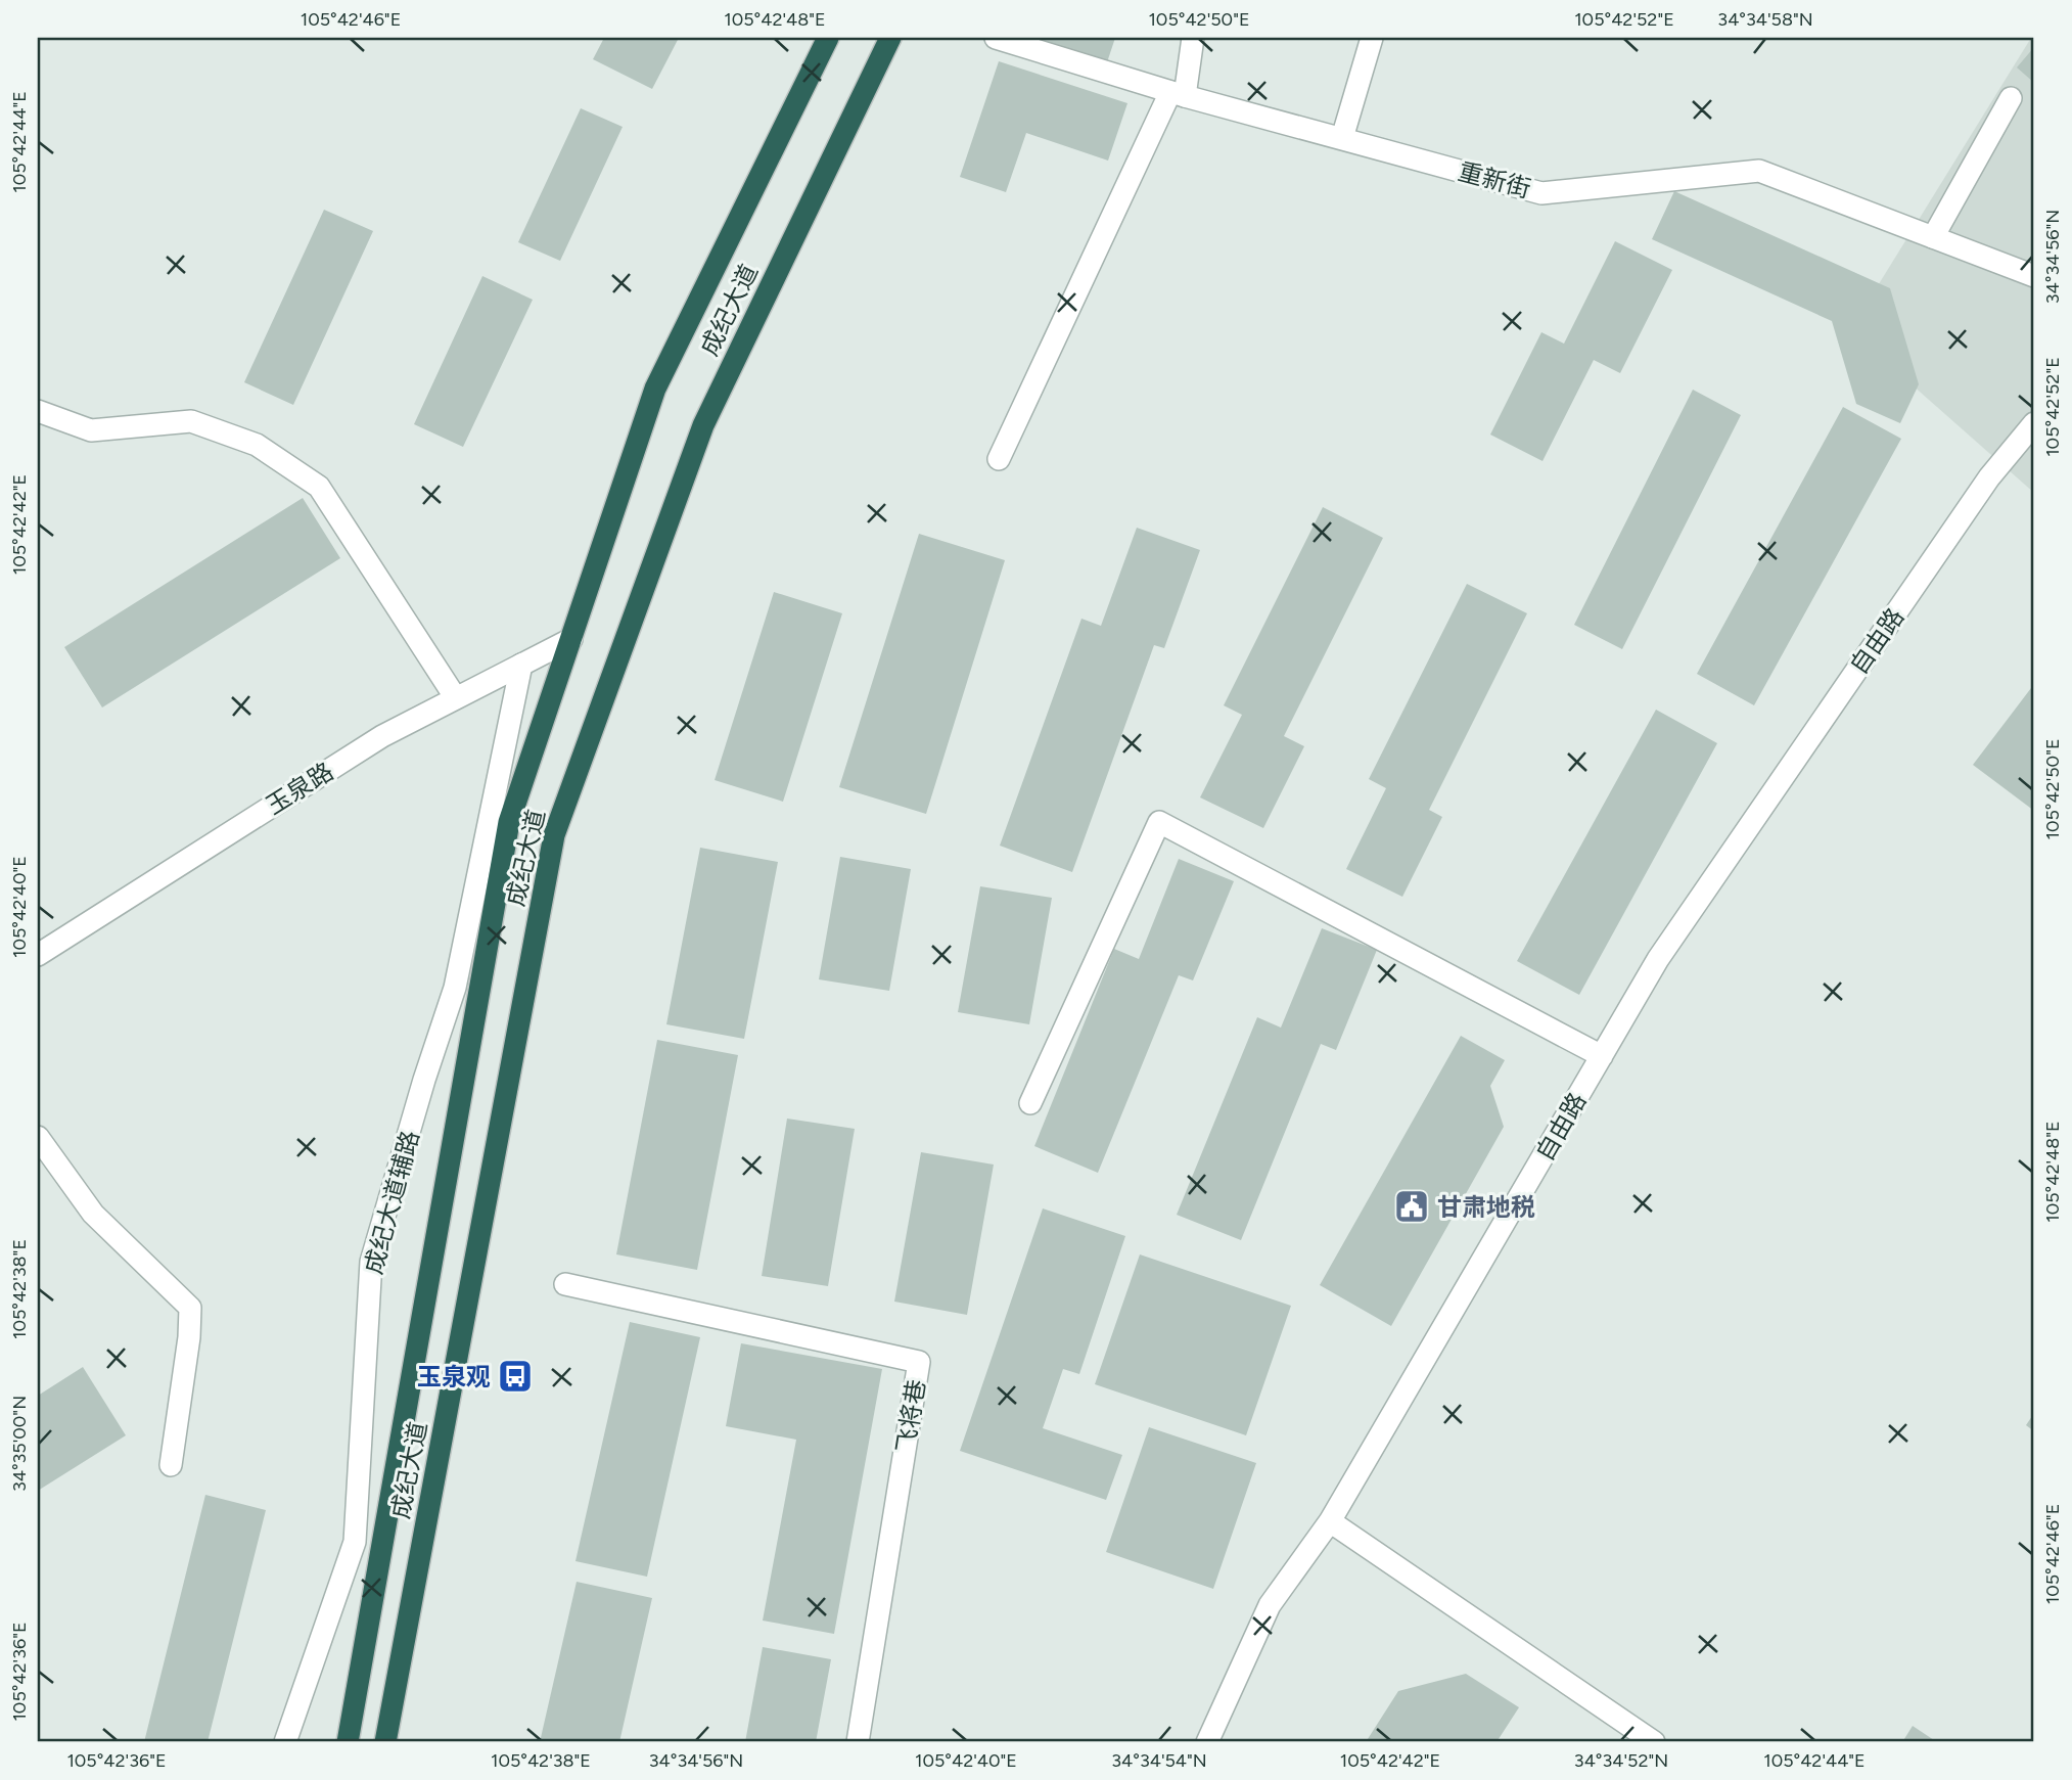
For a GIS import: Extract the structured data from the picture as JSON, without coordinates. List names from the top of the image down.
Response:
{
  "streets": {
    "highway": ["成纪大道"],
    "street": [
      "重新街",
      "自由路",
      "玉泉路",
      "成纪大道辅路",
      "飞将巷"
    ]
  },
  "crossings": [
    ["成纪大道", "玉泉路"],
    ["玉泉路", "成纪大道辅路"]
  ],
  "places": {
    "public building": ["甘肃地税"],
    "bus stop": ["玉泉观"]
  },
  "coordinates": [
    "105°42'46\"E",
    "105°42'48\"E",
    "105°42'50\"E",
    "105°42'52\"E",
    "34°34'58\"N",
    "105°42'44\"E",
    "34°34'56\"N",
    "105°42'42\"E",
    "105°42'40\"E",
    "105°42'38\"E",
    "34°35'00\"N",
    "105°42'36\"E",
    "34°34'54\"N",
    "34°34'52\"N"
  ]
}
